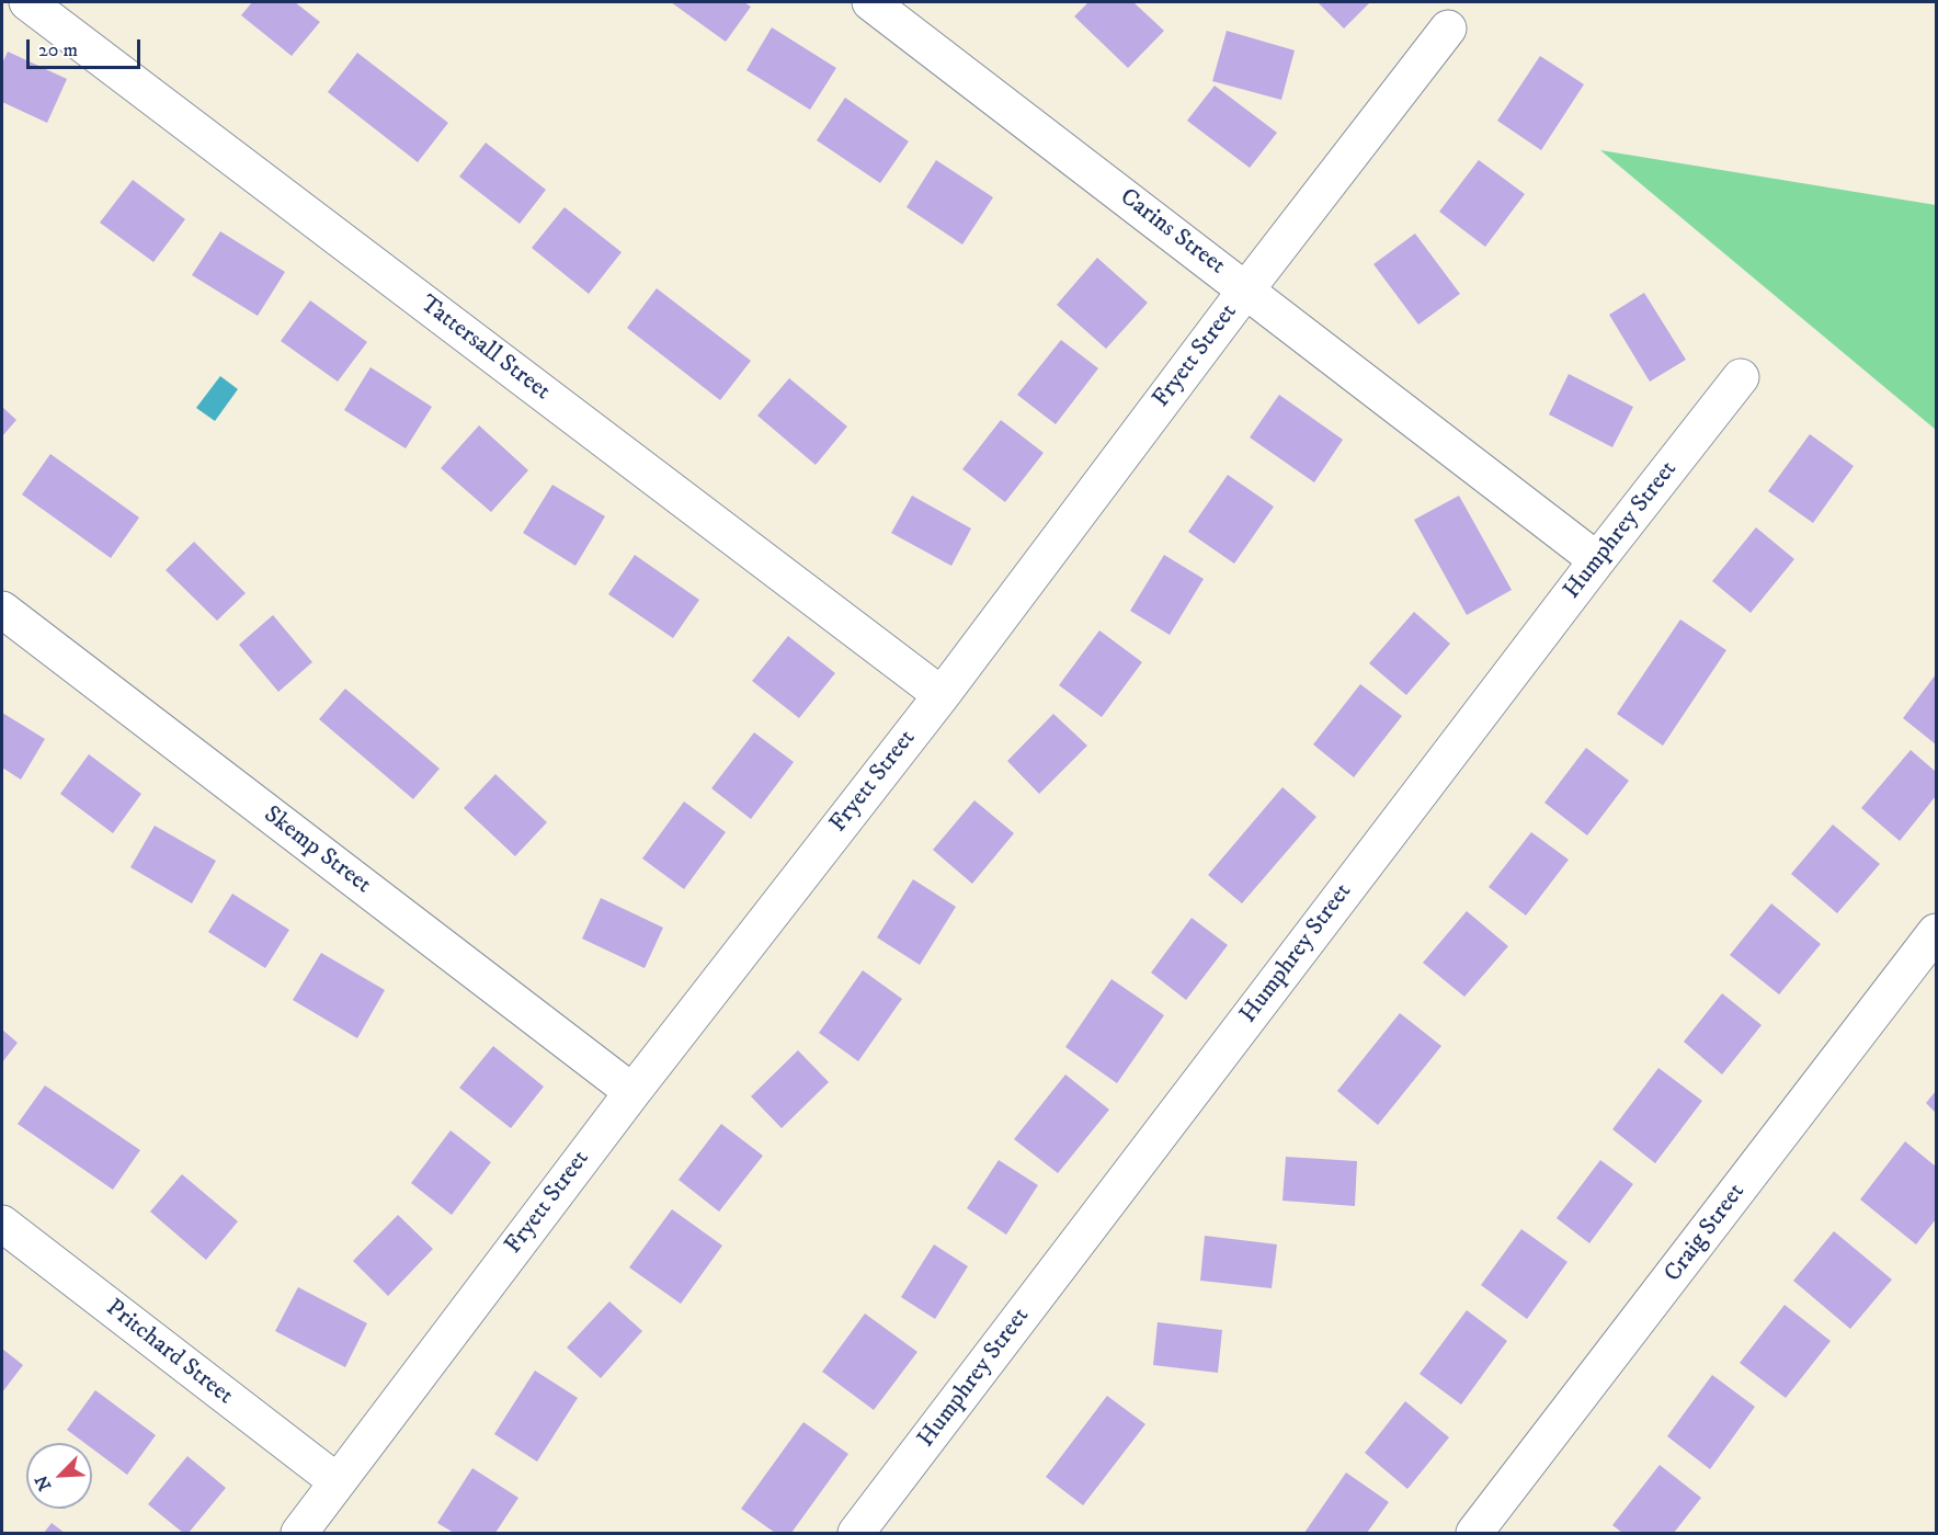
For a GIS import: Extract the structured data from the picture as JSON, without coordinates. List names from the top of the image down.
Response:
{
  "streets": {
    "street": [
      "Carins Street",
      "Tattersall Street",
      "Fryett Street",
      "Humphrey Street",
      "Skemp Street",
      "Craig Street",
      "Pritchard Street"
    ]
  },
  "crossings": [
    ["Carins Street", "Fryett Street"],
    ["Carins Street", "Humphrey Street"],
    ["Tattersall Street", "Fryett Street"],
    ["Fryett Street", "Skemp Street"],
    ["Fryett Street", "Pritchard Street"]
  ],
  "scale_bar": "20 m",
  "north": "bottom left"
}
